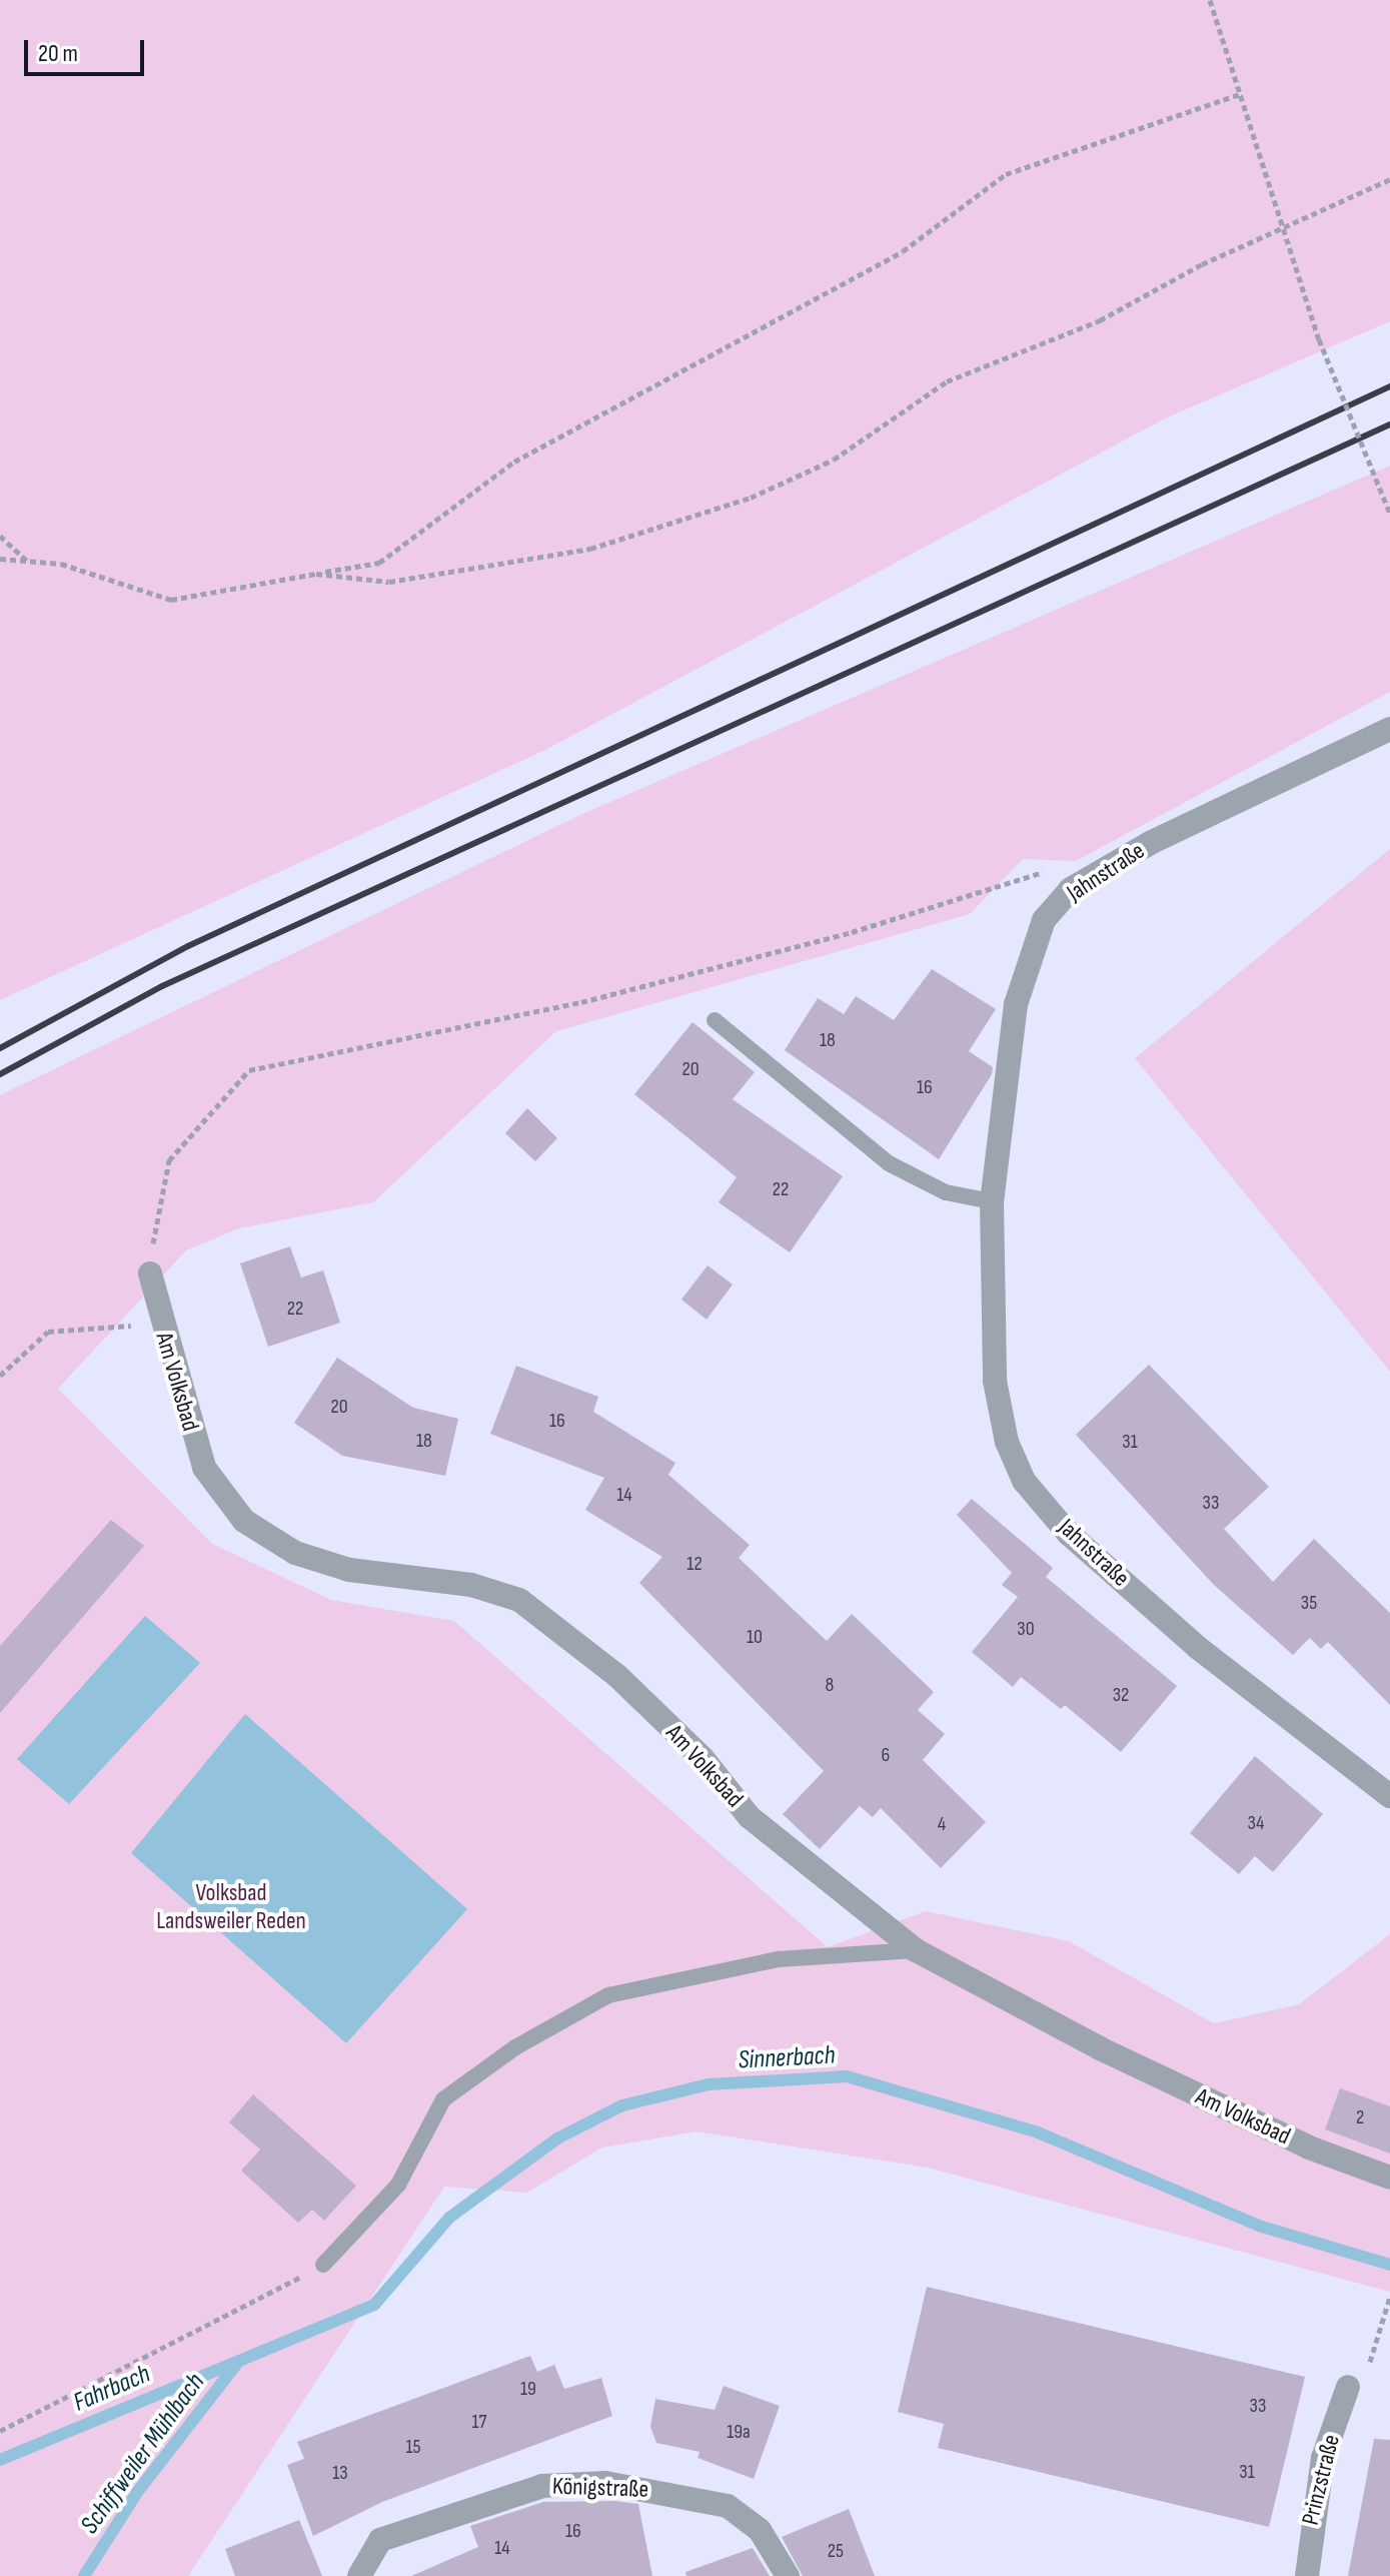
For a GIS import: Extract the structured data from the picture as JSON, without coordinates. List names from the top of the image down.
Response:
{
  "streets": {
    "street": [
      "Jahnstraße",
      "Am Volksbad",
      "Prinzstraße",
      "Königstraße"
    ]
  },
  "water": ["Sinnerbach", "Fahrbach", "Schiffweiler Mühlbach"],
  "parks": ["Volksbad Landsweiler Reden"],
  "house_numbers": [
    "18",
    "20",
    "16",
    "22",
    "22",
    "20",
    "16",
    "18",
    "31",
    "14",
    "33",
    "12",
    "35",
    "30",
    "10",
    "8",
    "32",
    "6",
    "34",
    "4",
    "2",
    "19",
    "33",
    "17",
    "19a",
    "15",
    "31",
    "13",
    "16",
    "14",
    "25"
  ],
  "scale_bar": "20 m"
}
